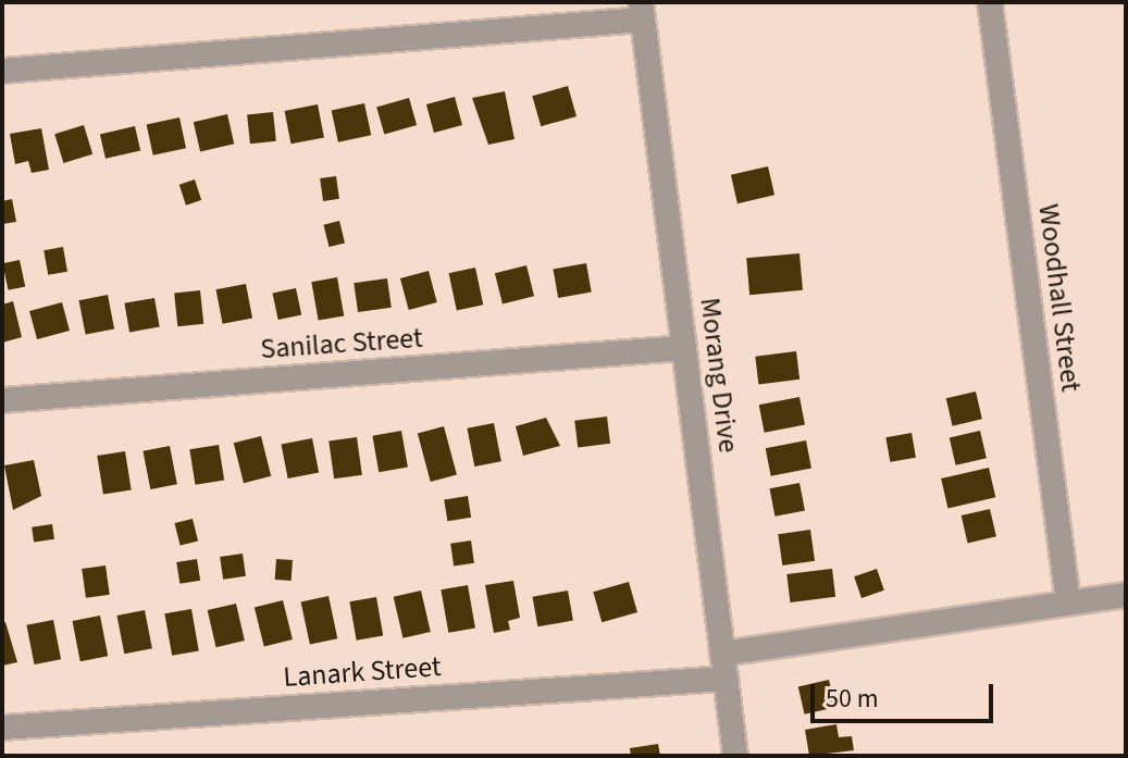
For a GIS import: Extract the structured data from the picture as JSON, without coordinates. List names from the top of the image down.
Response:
{
  "streets": {
    "street": [
      "Woodhall Street",
      "Sanilac Street",
      "Morang Drive",
      "Lanark Street"
    ]
  },
  "crossings": [
    ["Woodhall Street", "Lanark Street"],
    ["Sanilac Street", "Morang Drive"],
    ["Morang Drive", "Lanark Street"]
  ],
  "scale_bar": "50 m"
}
